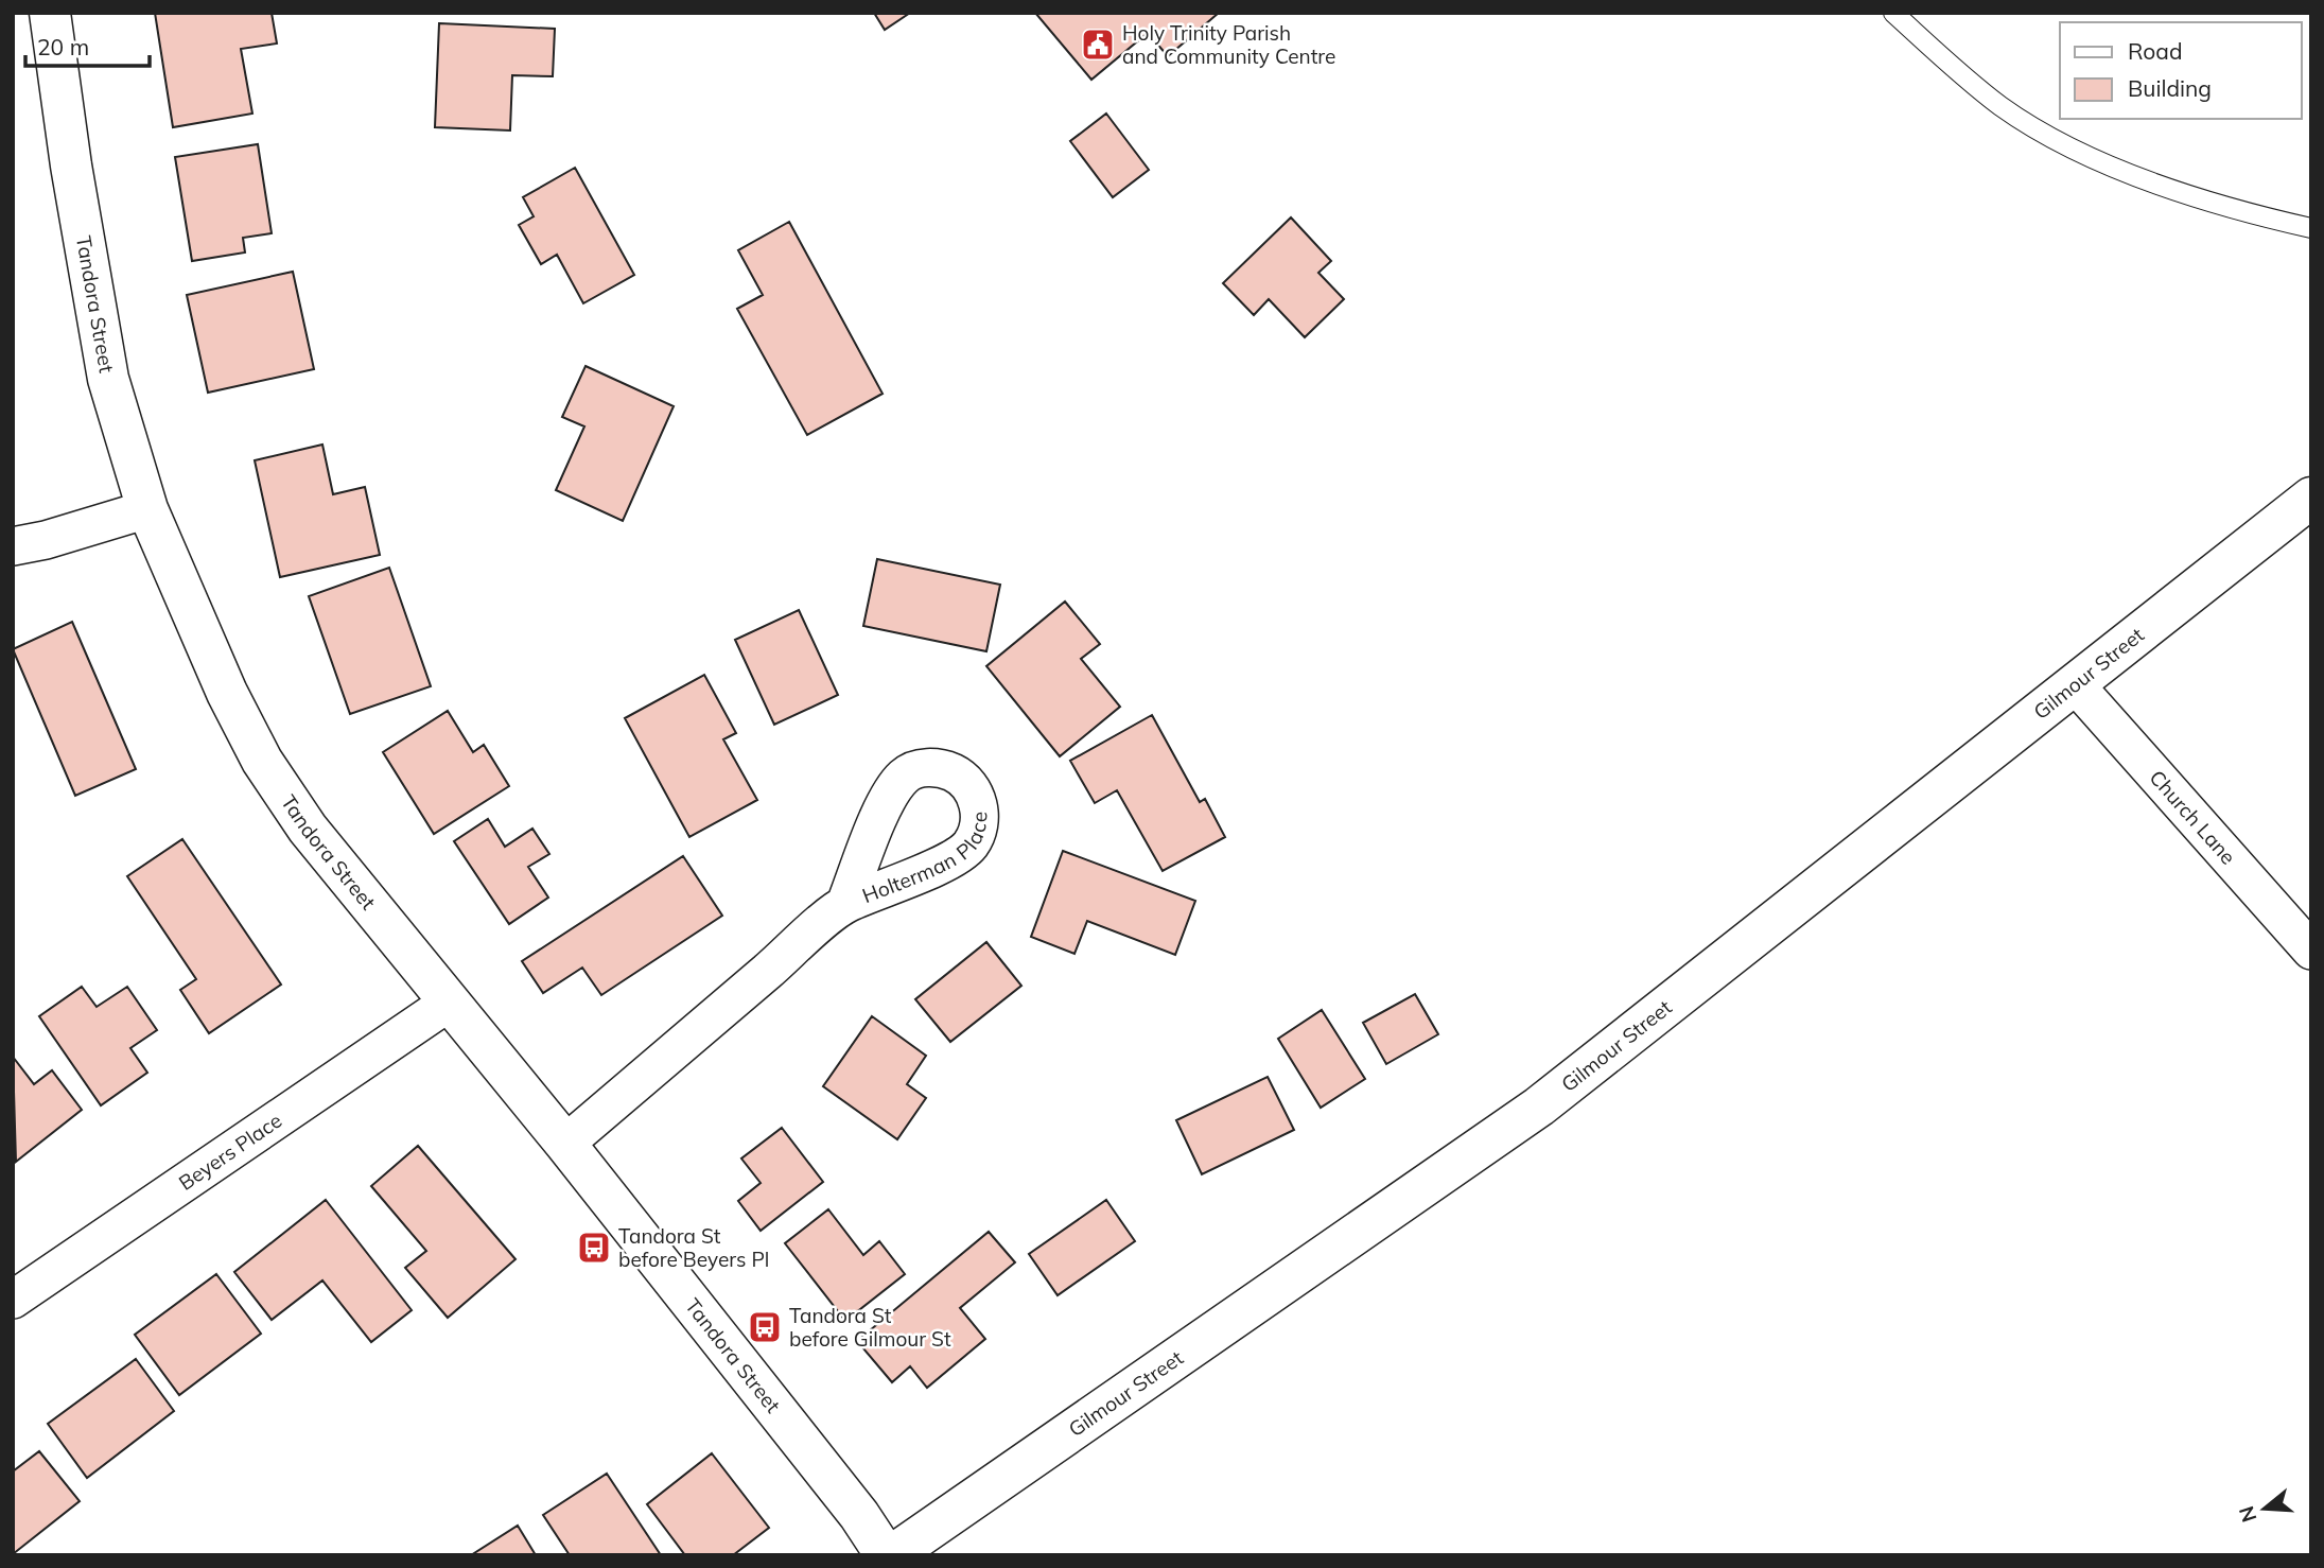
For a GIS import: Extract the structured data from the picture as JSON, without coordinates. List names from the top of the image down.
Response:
{
  "streets": {
    "street": [
      "Tandora Street",
      "Gilmour Street",
      "Church Lane",
      "Holterman Place",
      "Beyers Place"
    ]
  },
  "crossings": [
    ["Tandora Street", "Holterman Place"],
    ["Tandora Street", "Beyers Place"],
    ["Gilmour Street", "Church Lane"]
  ],
  "places": {
    "public building": ["Holy Trinity Parish and Community Centre"],
    "bus stop": ["Tandora St before Beyers Pl", "Tandora St before Gilmour St"]
  },
  "legend": ["Road", "Building"],
  "scale_bar": "20 m",
  "north": "left"
}
